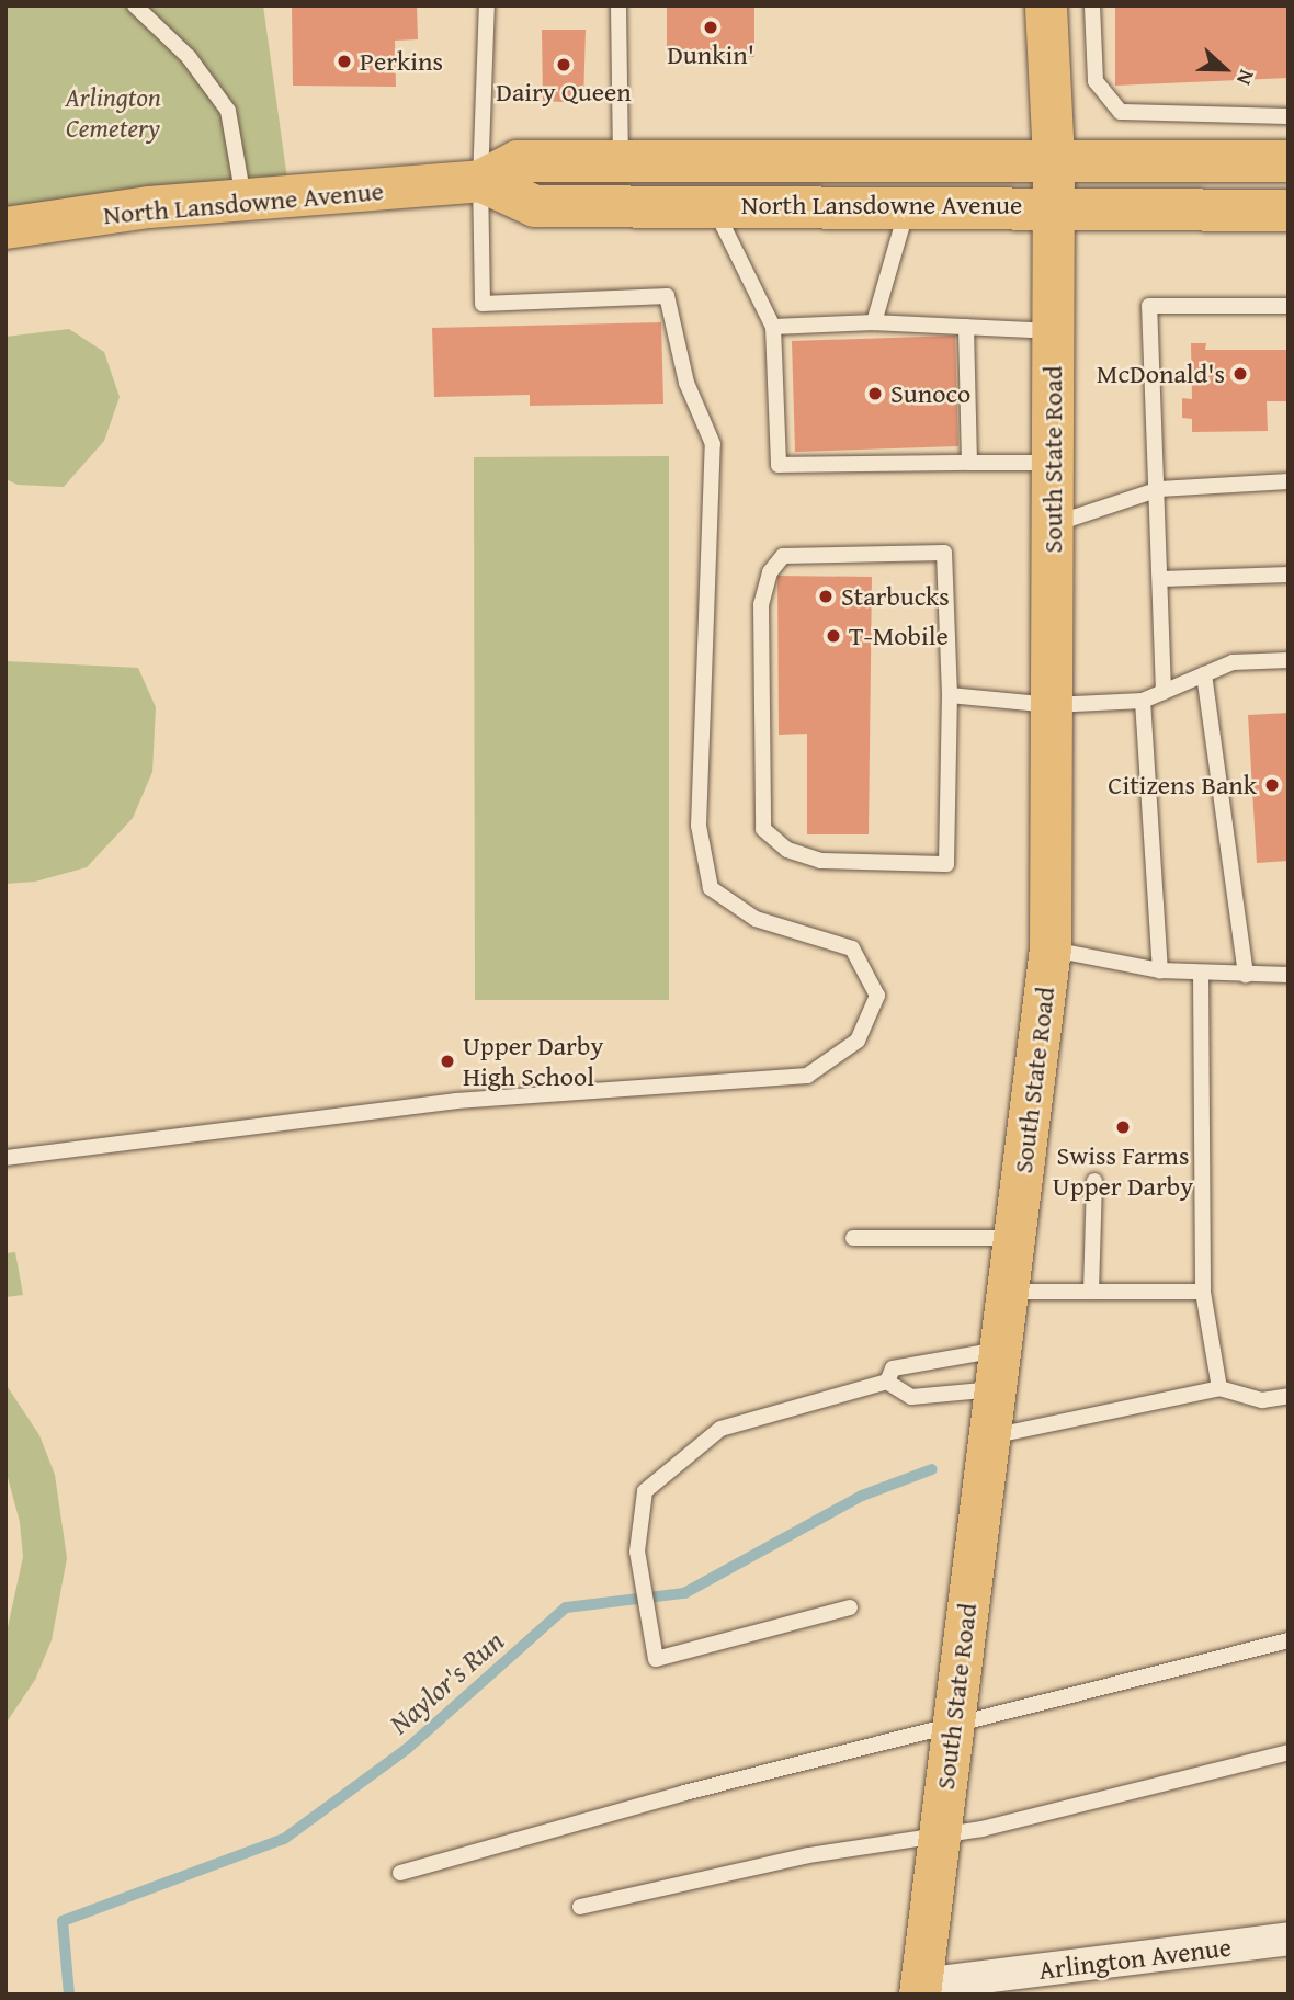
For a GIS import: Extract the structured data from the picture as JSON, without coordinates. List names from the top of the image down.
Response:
{
  "streets": {
    "main road": ["North Lansdowne Avenue", "South State Road"],
    "street": ["Arlington Avenue"]
  },
  "crossings": [
    ["North Lansdowne Avenue", "South State Road"],
    ["South State Road", "Arlington Avenue"]
  ],
  "water": ["Naylor's Run"],
  "parks": ["Arlington Cemetery"],
  "places": [
    "Dunkin'",
    "Perkins",
    "Dairy Queen",
    "McDonald's",
    "Sunoco",
    "Starbucks",
    "T-Mobile",
    "Citizens Bank",
    "Upper Darby High School",
    "Swiss Farms Upper Darby"
  ],
  "north": "right"
}
